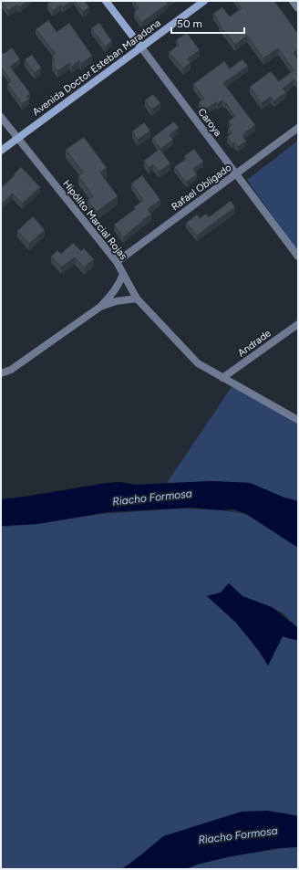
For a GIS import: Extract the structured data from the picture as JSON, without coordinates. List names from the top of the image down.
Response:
{
  "streets": {
    "main road": ["Avenida Doctor Esteban Maradona", "Caroya"],
    "street": ["Rafael Obligado", "Hipólito Marcial Rojas", "Andrade"]
  },
  "crossings": [
    ["Avenida Doctor Esteban Maradona", "Caroya"],
    ["Avenida Doctor Esteban Maradona", "Hipólito Marcial Rojas"],
    ["Caroya", "Rafael Obligado"],
    ["Rafael Obligado", "Hipólito Marcial Rojas"],
    ["Hipólito Marcial Rojas", "Andrade"]
  ],
  "water": ["Riacho Formosa"],
  "scale_bar": "50 m"
}
